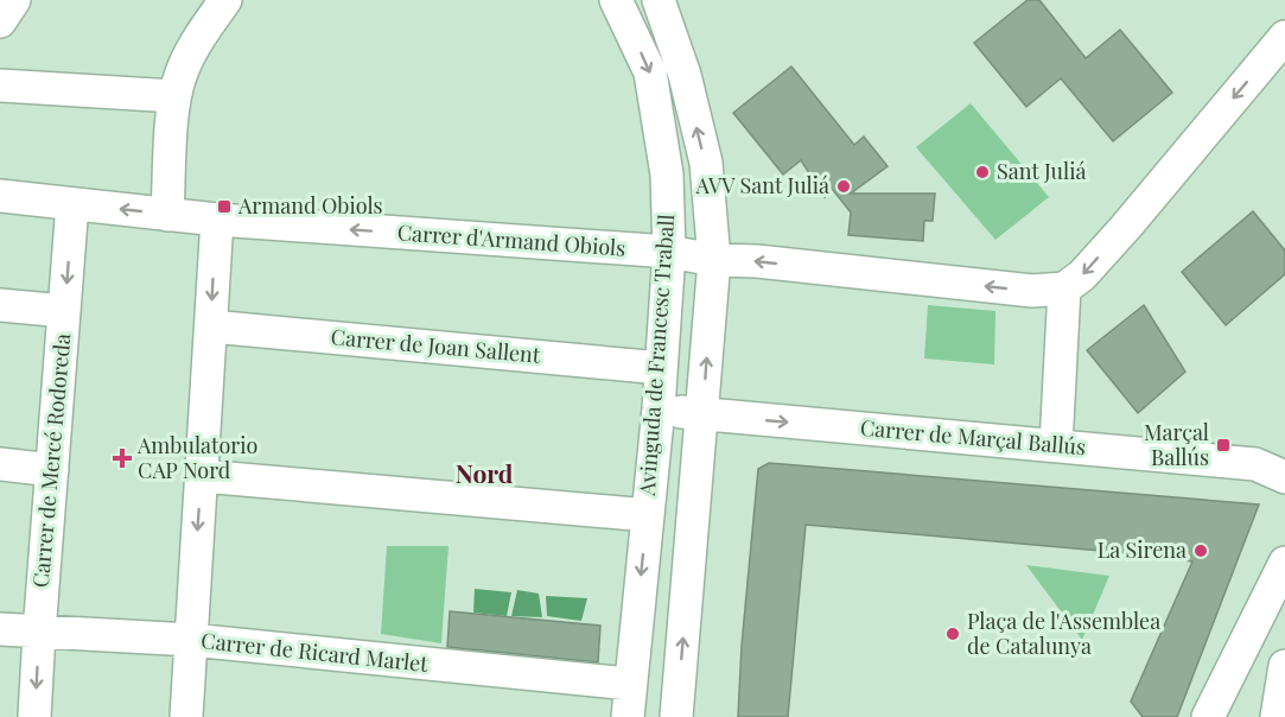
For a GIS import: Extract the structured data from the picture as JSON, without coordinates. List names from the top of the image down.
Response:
{
  "streets": {
    "street": [
      "Carrer d'Armand Obiols",
      "Carrer de Joan Sallent",
      "Avinguda de Francesc Traball",
      "Carrer de Marçal Ballús",
      "Carrer de Mercé Rodoreda",
      "Carrer de Ricard Marlet"
    ]
  },
  "crossings": [
    ["Carrer d'Armand Obiols", "Avinguda de Francesc Traball"],
    ["Carrer d'Armand Obiols", "Carrer de Mercé Rodoreda"],
    ["Carrer de Joan Sallent", "Avinguda de Francesc Traball"],
    ["Avinguda de Francesc Traball", "Carrer de Marçal Ballús"],
    ["Avinguda de Francesc Traball", "Carrer de Ricard Marlet"],
    ["Carrer de Mercé Rodoreda", "Carrer de Ricard Marlet"]
  ],
  "one_way": ["Carrer de Marçal Ballús"],
  "districts": ["Nord"],
  "places": {
    "other": [
      "Sant Juliá",
      "AVV Sant Juliá",
      "La Sirena",
      "Plaça de l'Assemblea de Catalunya"
    ],
    "transit": ["Armand Obiols", "Marçal Ballús"],
    "health": ["Ambulatorio CAP Nord"]
  }
}
